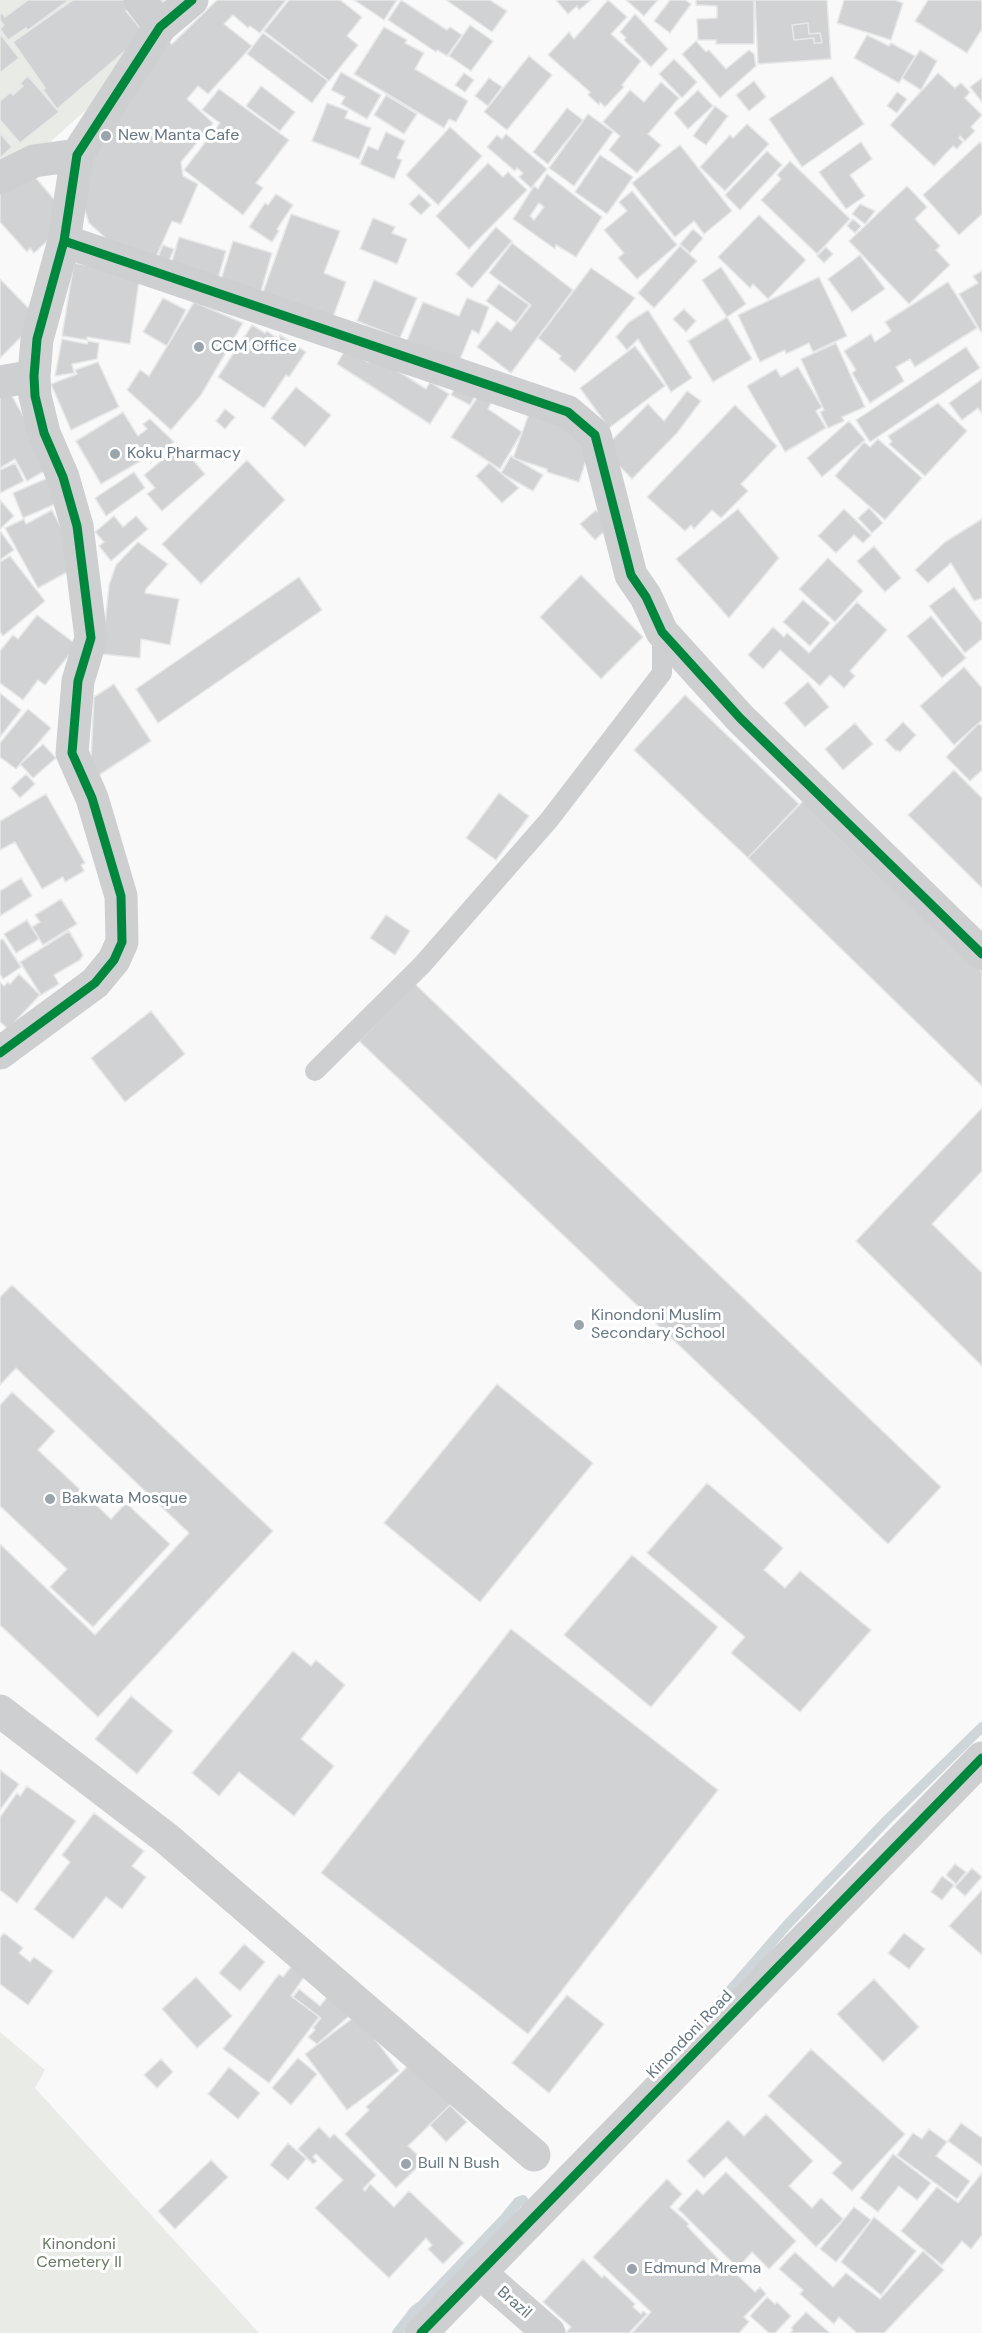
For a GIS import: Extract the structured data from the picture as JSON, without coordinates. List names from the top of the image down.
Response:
{
  "streets": {
    "street": ["Kinondoni Road", "Brazil"]
  },
  "crossings": [
    ["Kinondoni Road", "Brazil"]
  ],
  "parks": ["Kinondoni Cemetery II"],
  "places": [
    "New Manta Cafe",
    "CCM Office",
    "Koku Pharmacy",
    "Kinondoni Muslim Secondary School",
    "Bakwata Mosque",
    "Bull N Bush",
    "Edmund Mrema"
  ]
}
